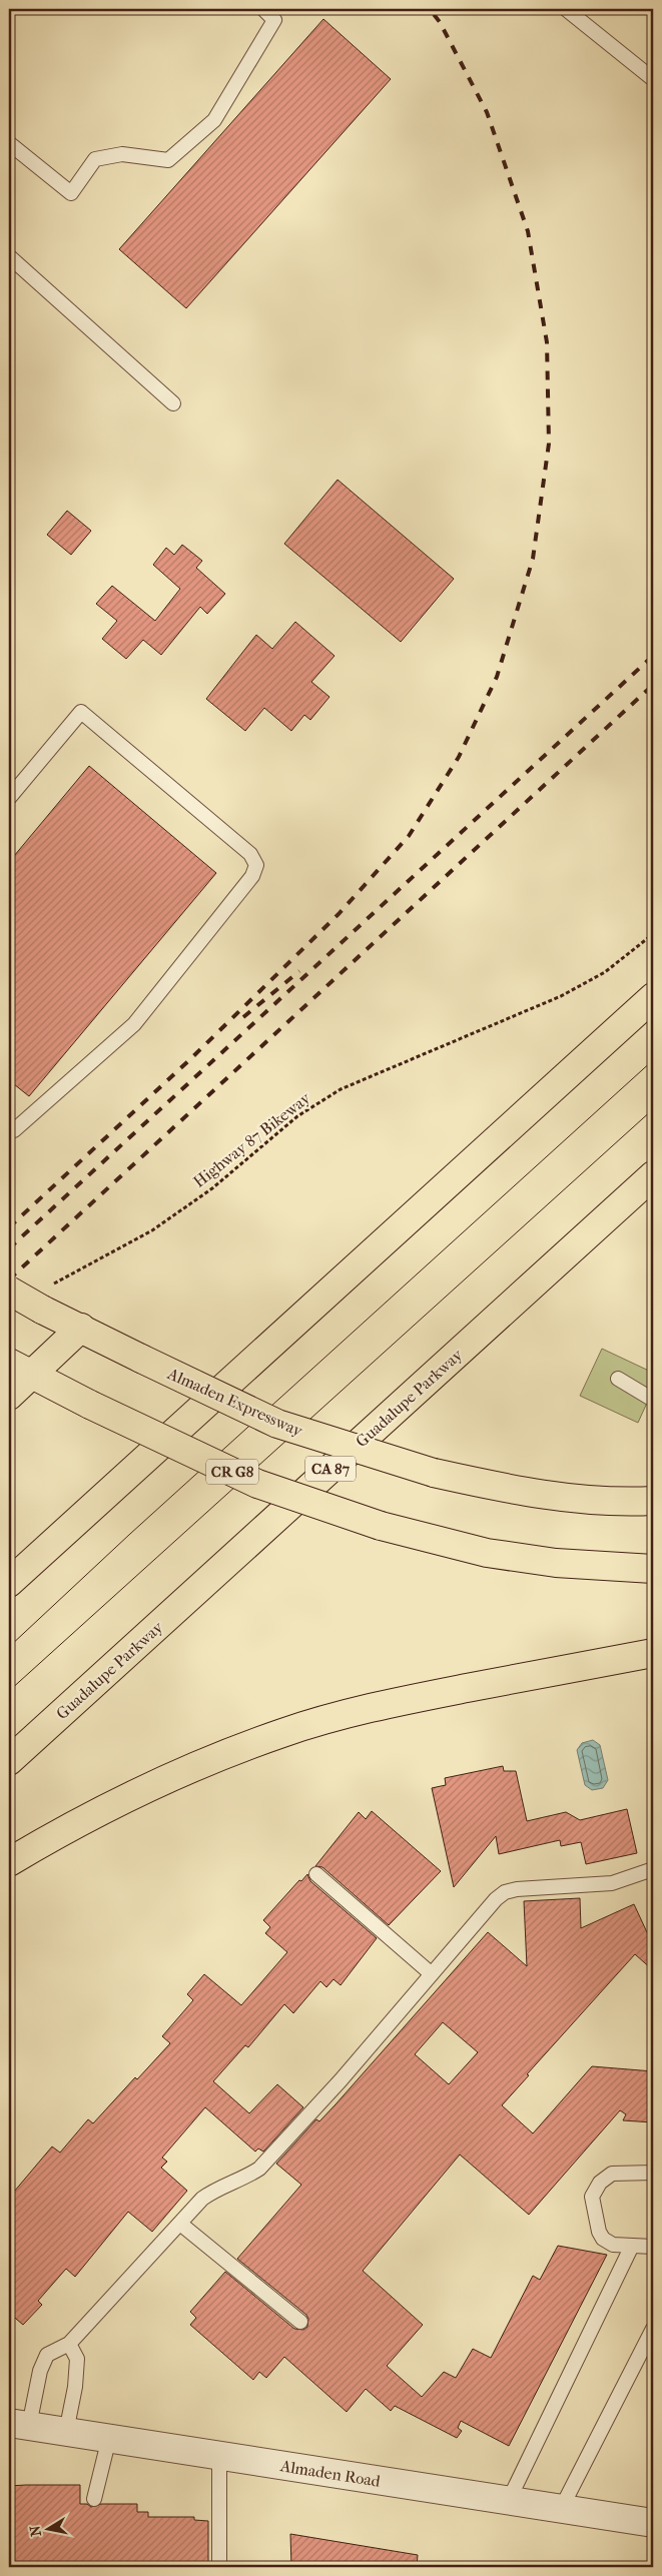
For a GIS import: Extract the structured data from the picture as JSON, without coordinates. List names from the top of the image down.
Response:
{
  "streets": {
    "main road": [
      "Guadalupe Parkway",
      "Almaden Expressway",
      "CA 87",
      "CR G8"
    ],
    "street": ["Almaden Road"],
    "path": ["Highway 87 Bikeway"]
  },
  "crossings": [
    ["Highway 87 Bikeway", "Almaden Expressway"]
  ],
  "north": "left"
}
